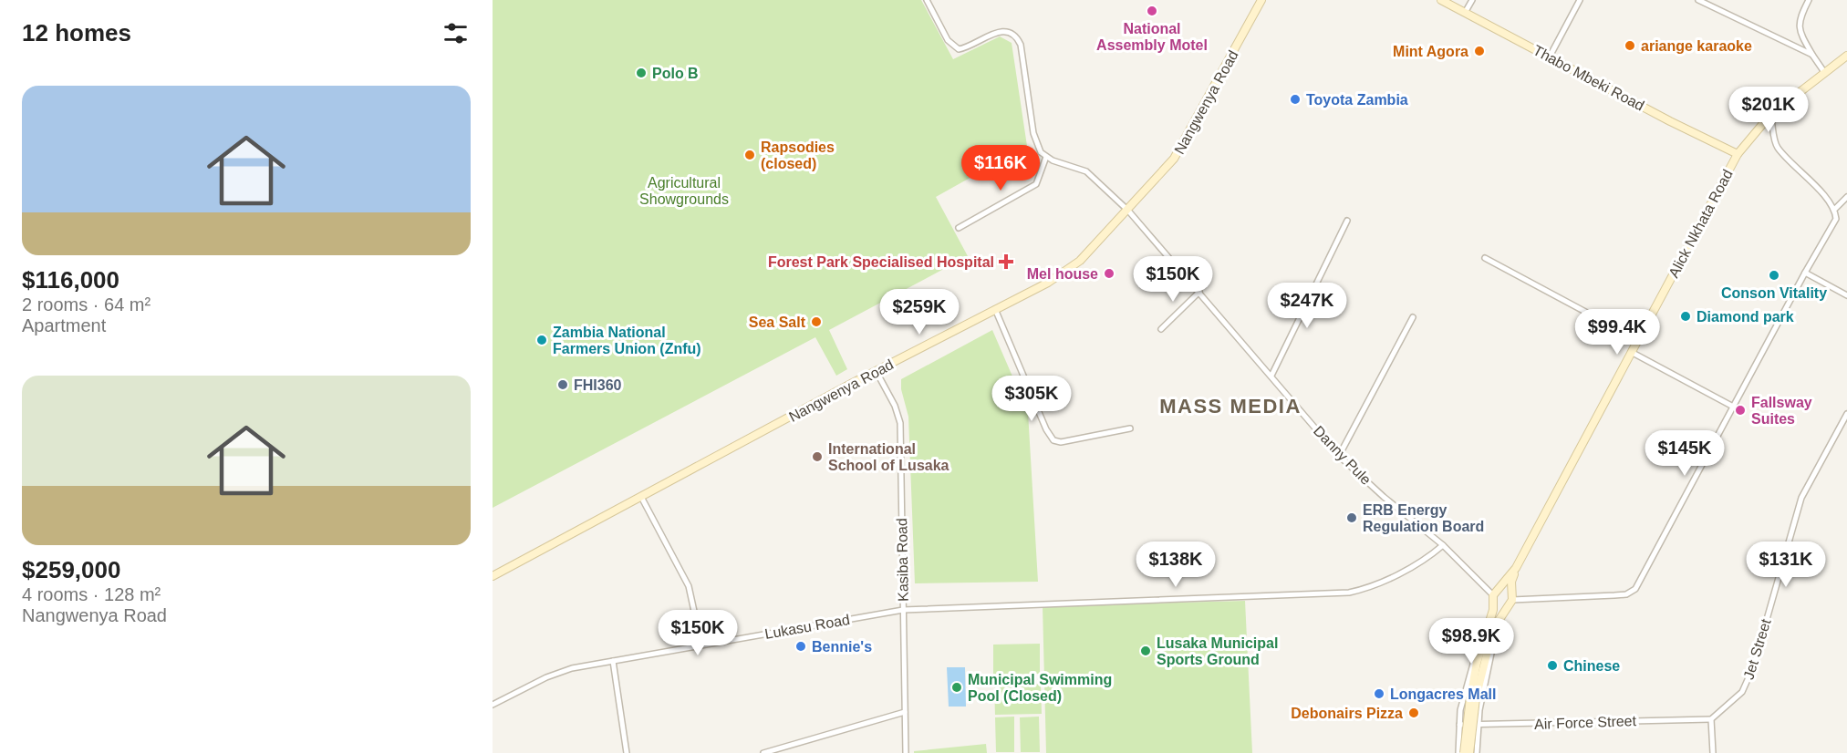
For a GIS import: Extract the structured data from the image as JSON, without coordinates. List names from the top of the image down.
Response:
{
  "streets": {
    "main road": ["Thabo Mbeki Road", "Nangwenya Road", "Alick Nkhata Road"],
    "street": [
      "Danny Pule",
      "Kasiba Road",
      "Lukasu Road",
      "Jet Street",
      "Air Force Street"
    ]
  },
  "crossings": [
    ["Thabo Mbeki Road", "Alick Nkhata Road"],
    ["Nangwenya Road", "Danny Pule"],
    ["Nangwenya Road", "Kasiba Road"],
    ["Alick Nkhata Road", "Danny Pule"],
    ["Alick Nkhata Road", "Air Force Street"],
    ["Danny Pule", "Lukasu Road"],
    ["Kasiba Road", "Lukasu Road"],
    ["Jet Street", "Air Force Street"]
  ],
  "districts": ["MASS MEDIA"],
  "parks": ["Agricultural Showgrounds"],
  "places": {
    "other": [
      "National Assembly Motel",
      "ariange karaoke",
      "Mint Agora",
      "Polo B",
      "Toyota Zambia",
      "Rapsodies (closed)",
      "Mel house",
      "Conson Vitality",
      "Diamond park",
      "Sea Salt",
      "Zambia National Farmers Union (Znfu)",
      "FHI360",
      "Fallsway Suites",
      "International School of Lusaka",
      "ERB Energy Regulation Board",
      "Bennie's",
      "Lusaka Municipal Sports Ground",
      "Chinese",
      "Municipal Swimming Pool (Closed)",
      "Longacres Mall",
      "Debonairs Pizza"
    ],
    "health": ["Forest Park Specialised Hospital"]
  },
  "page": {
    "heading": "12 homes",
    "list": [
      {
        "name": "$116,000",
        "note": "2 rooms · 64 m² · Apartment"
      },
      {
        "name": "$259,000",
        "note": "4 rooms · 128 m² · Nangwenya Road"
      }
    ],
    "price": [
      "$201K",
      "$116K",
      "$150K",
      "$247K",
      "$259K",
      "$99.4K",
      "$305K",
      "$145K",
      "$138K",
      "$131K",
      "$150K",
      "$98.9K"
    ]
  }
}
